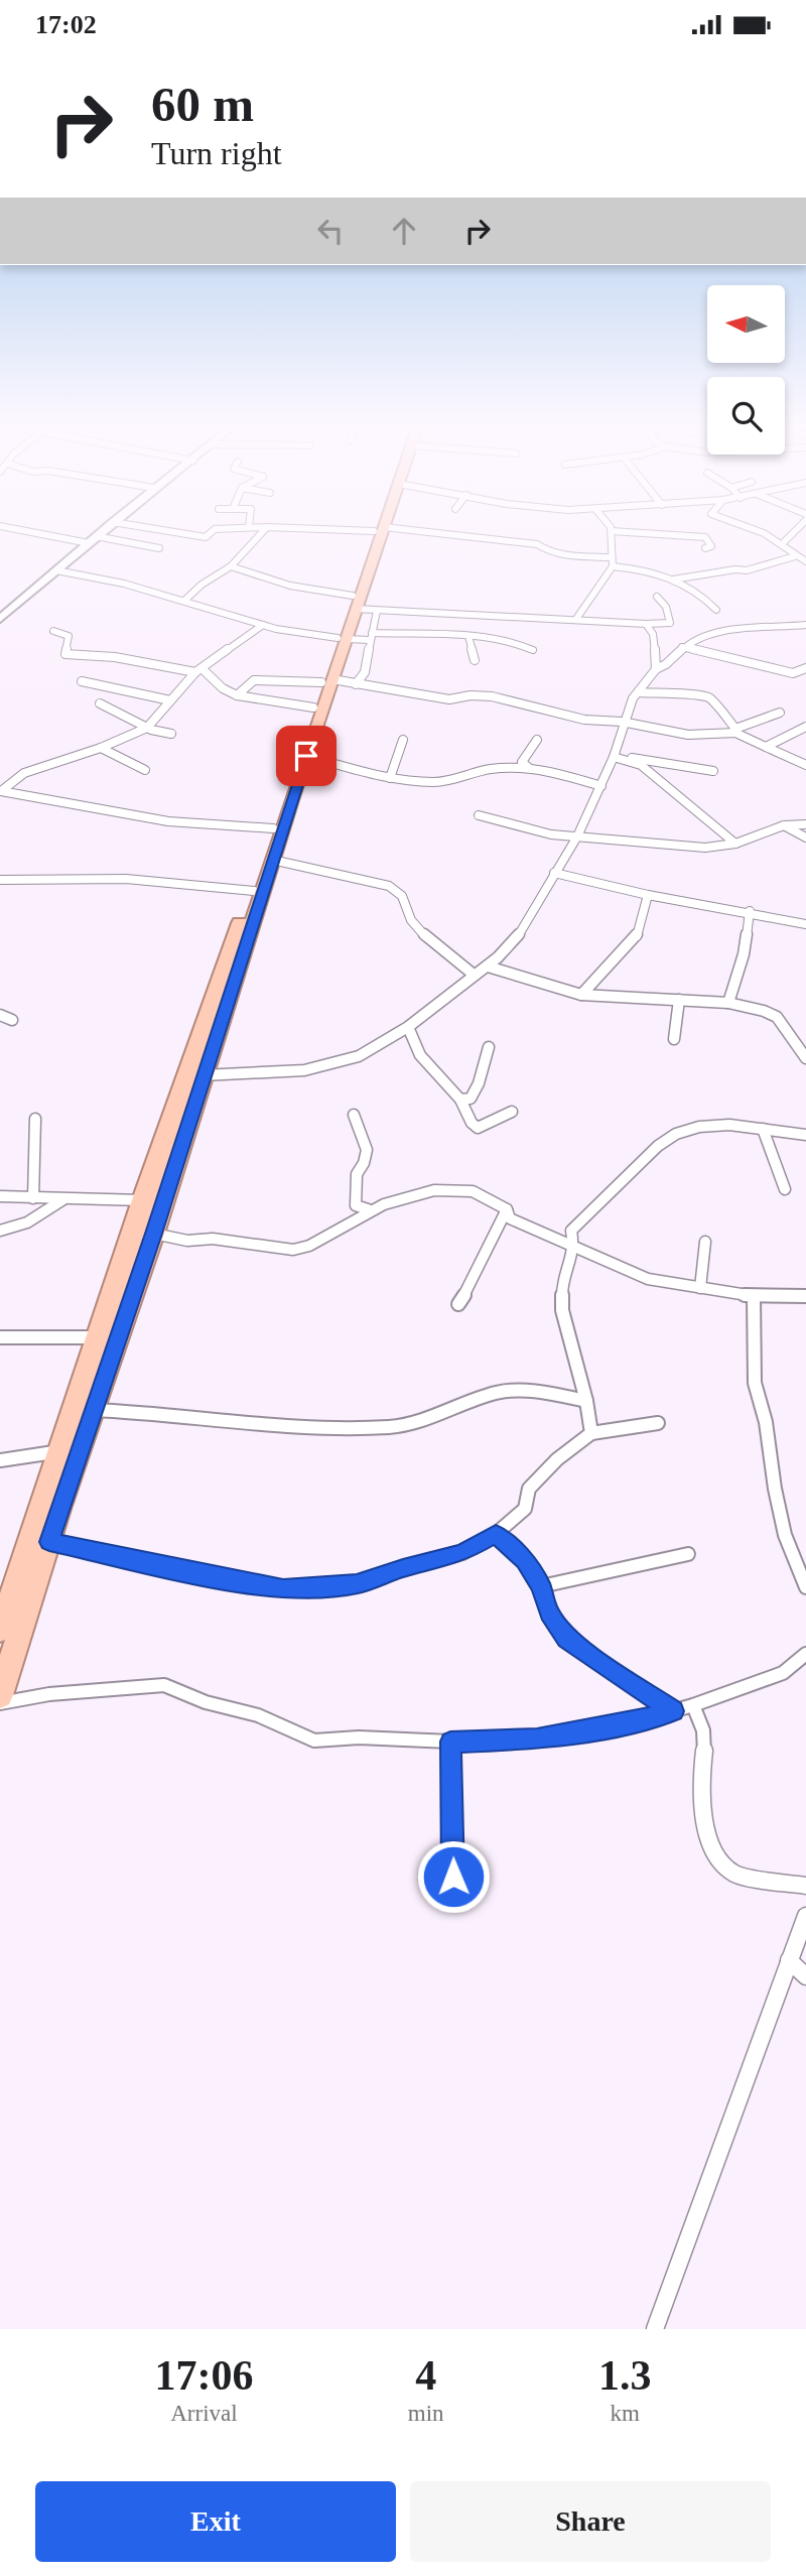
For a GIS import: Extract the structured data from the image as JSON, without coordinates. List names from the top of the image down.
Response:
{
  "north": "left",
  "page": {
    "status": "17:02",
    "turn": ["60 m", "Turn right"],
    "eta": [
      "17:06",
      "Arrival",
      "4",
      "min",
      "1.3",
      "km"
    ],
    "buttons": ["Exit", "Share"]
  }
}
